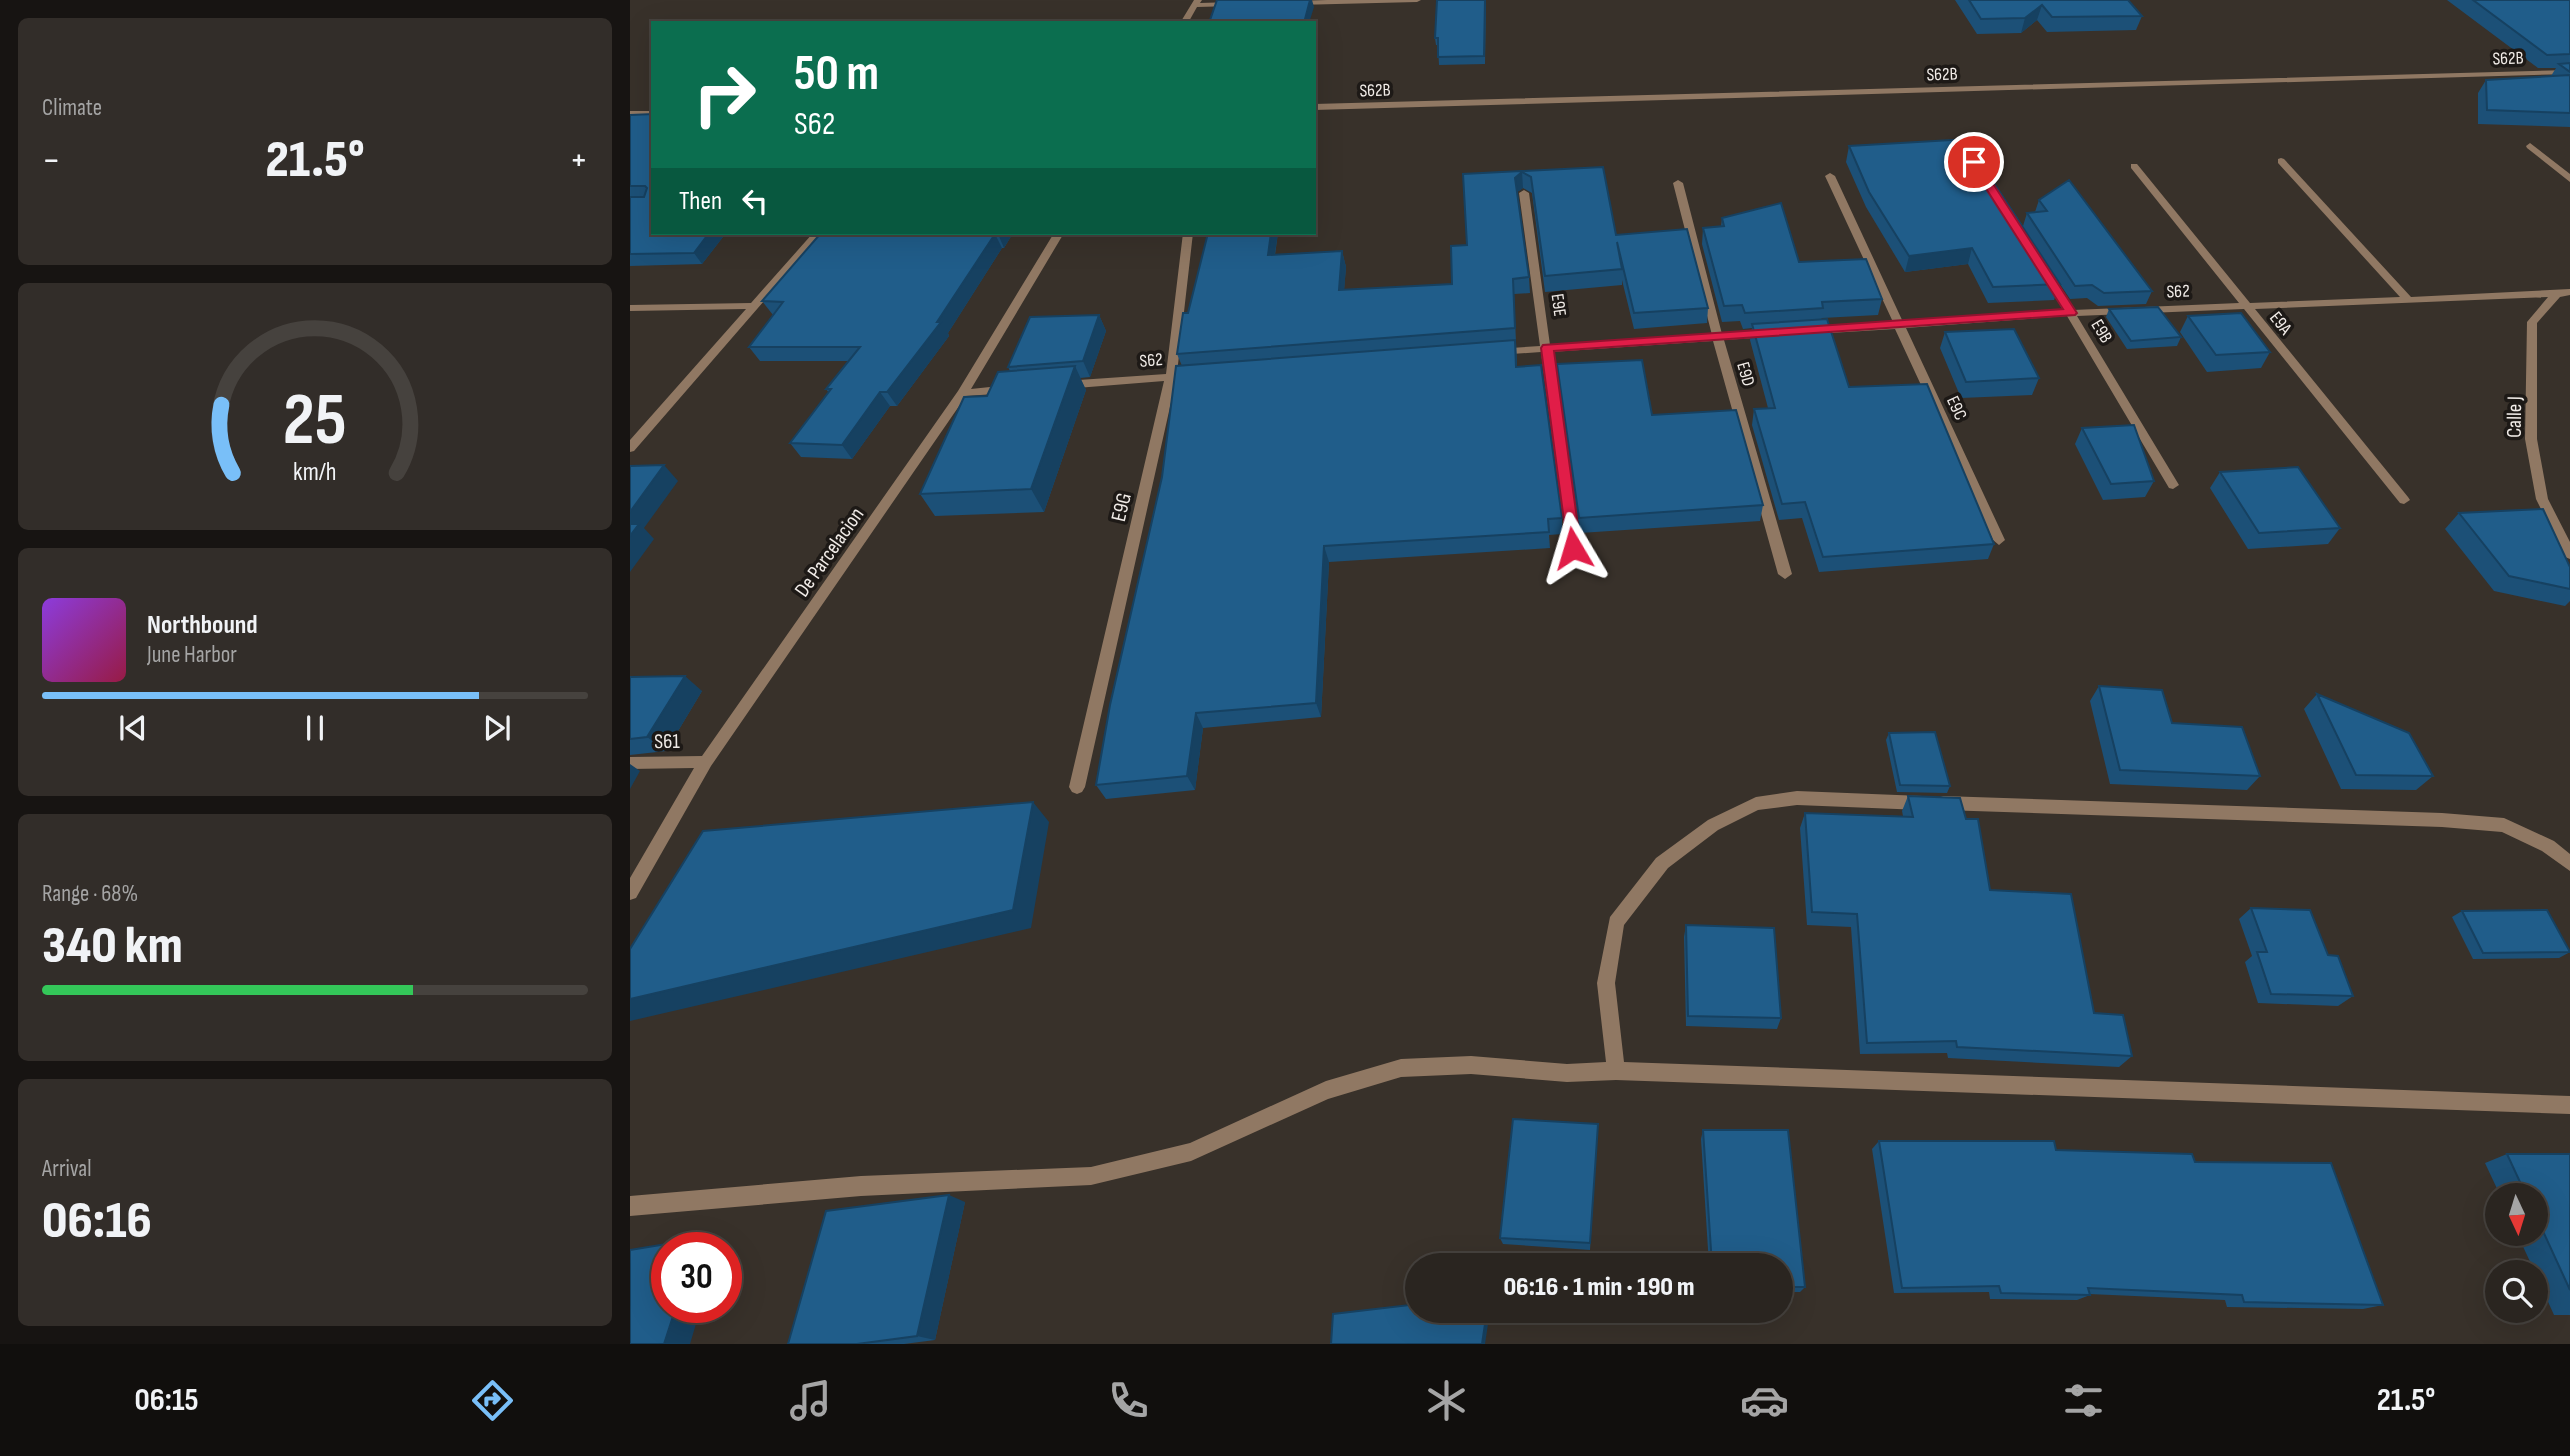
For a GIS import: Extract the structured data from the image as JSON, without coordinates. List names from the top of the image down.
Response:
{
  "streets": {
    "street": [
      "S62B",
      "S62",
      "E9E",
      "E9A",
      "E9B",
      "E9D",
      "E9C",
      "Calle J",
      "E9G",
      "De Parcelacion",
      "S61"
    ]
  },
  "crossings": [
    ["S62", "E9A"],
    ["S62", "E9B"],
    ["S62", "E9C"],
    ["S62", "Calle J"],
    ["S62", "E9G"],
    ["De Parcelacion", "S61"]
  ],
  "north": "bottom",
  "page": {
    "tile": [
      "Climate",
      ["Range · 68%", "340 km"],
      ["Arrival", "06:16"]
    ],
    "turn": ["50 m", "S62"],
    "heat": ["−", "21.5°", "+"],
    "then": "Then",
    "song": ["Northbound", "June Harbor"],
    "limit": "30",
    "trip": "06:16 · 1 min · 190 m",
    "tabs": ["06:15", "21.5°"],
    "gauge": ["25", "km/h"]
  }
}
